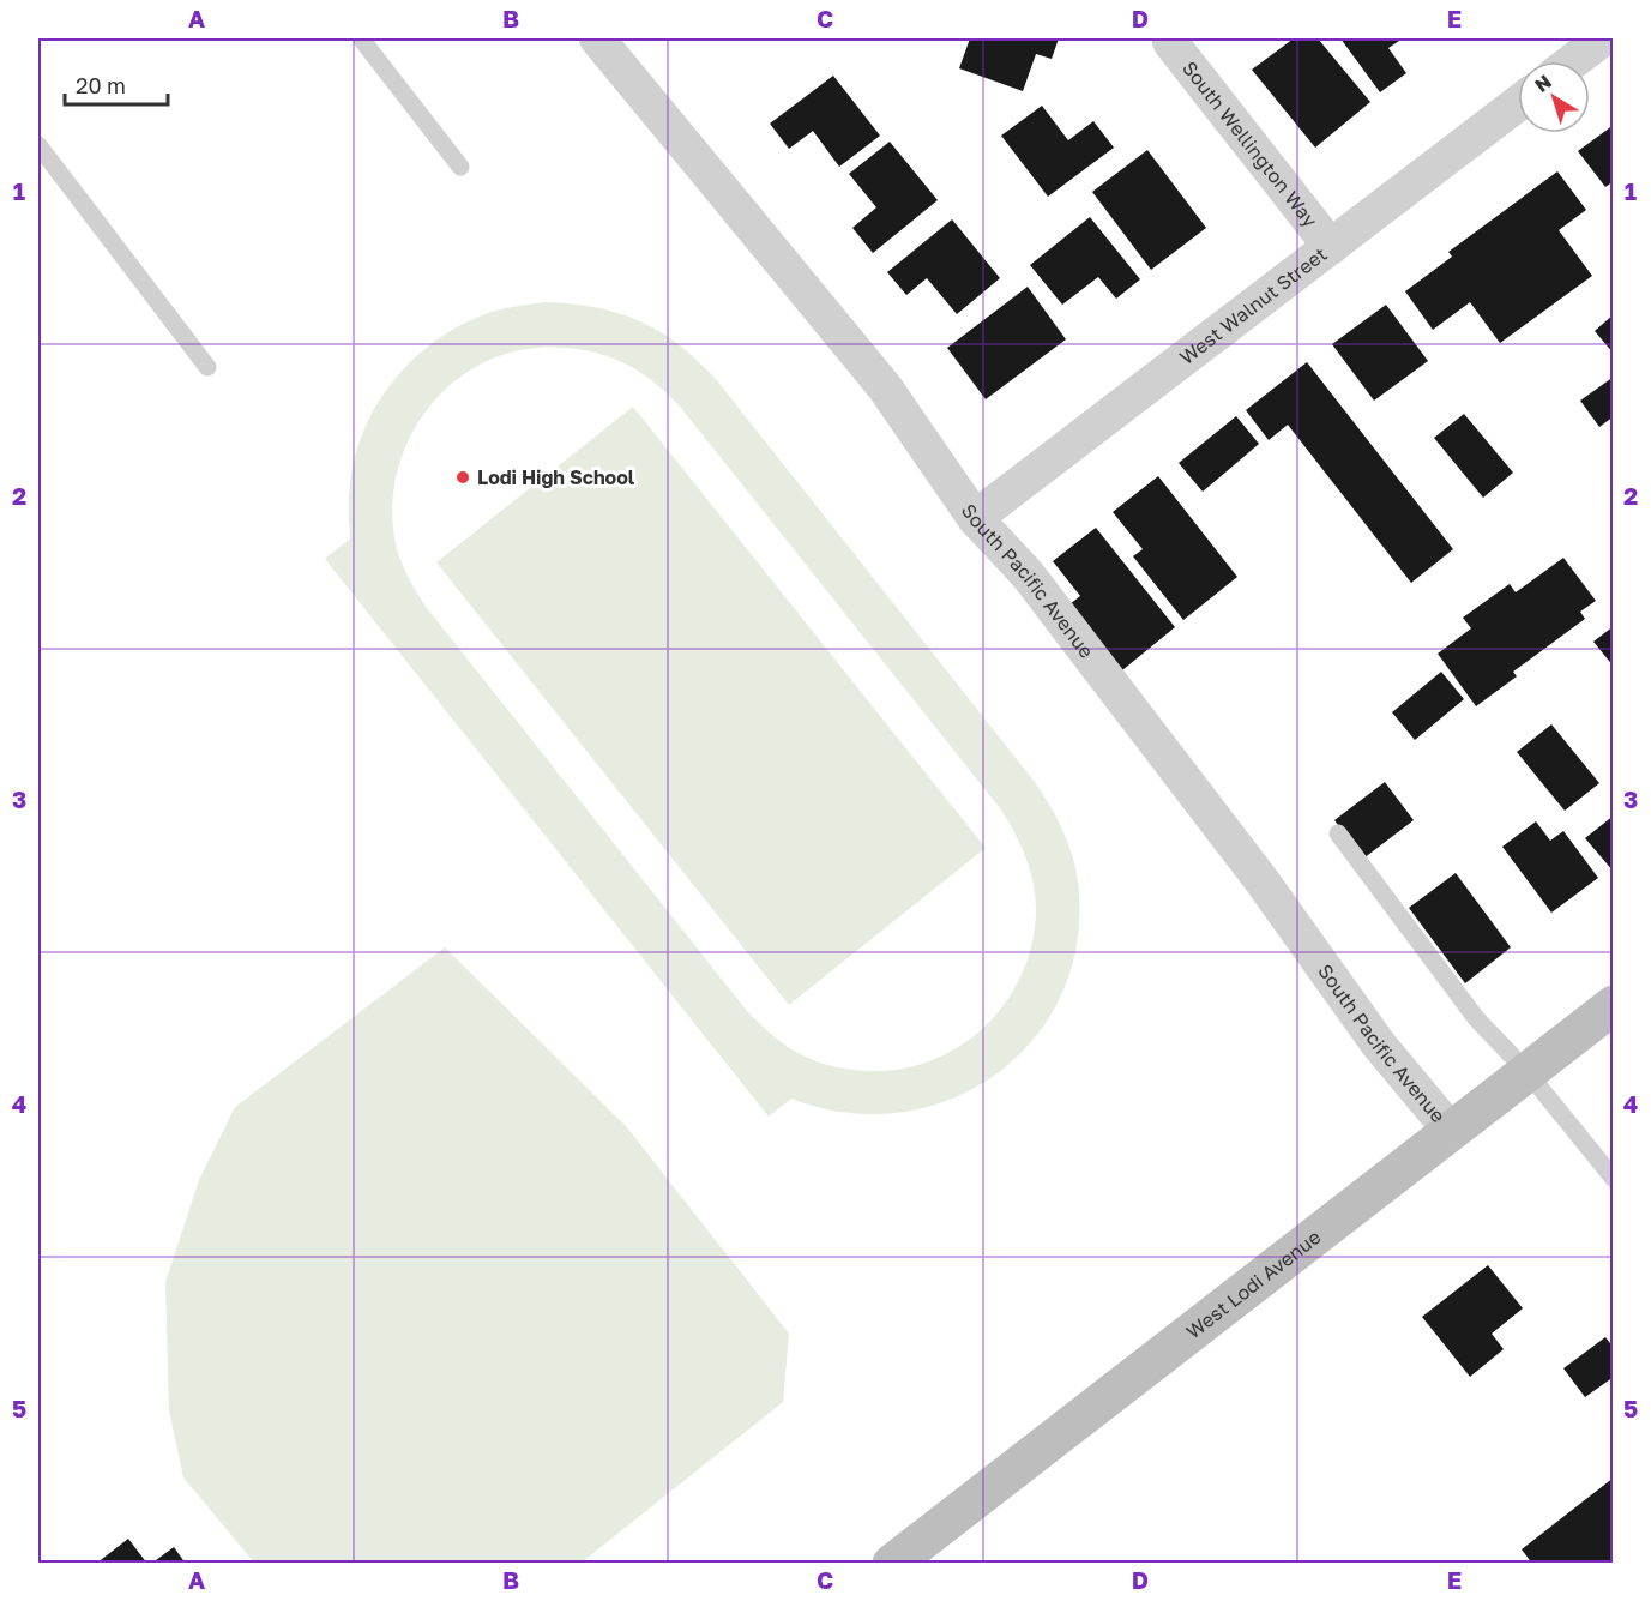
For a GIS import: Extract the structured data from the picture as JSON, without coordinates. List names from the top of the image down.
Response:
{
  "streets": {
    "main road": ["West Lodi Avenue"],
    "street": ["South Wellington Way", "West Walnut Street", "South Pacific Avenue"]
  },
  "crossings": [
    ["South Wellington Way", "West Walnut Street"],
    ["West Walnut Street", "South Pacific Avenue"],
    ["South Pacific Avenue", "West Lodi Avenue"]
  ],
  "places": ["Lodi High School"],
  "scale_bar": "20 m",
  "north": "top left",
  "grid": {
    "columns": [
      "A",
      "B",
      "C",
      "D",
      "E"
    ],
    "rows": [
      "1",
      "2",
      "3",
      "4",
      "5"
    ]
  }
}
